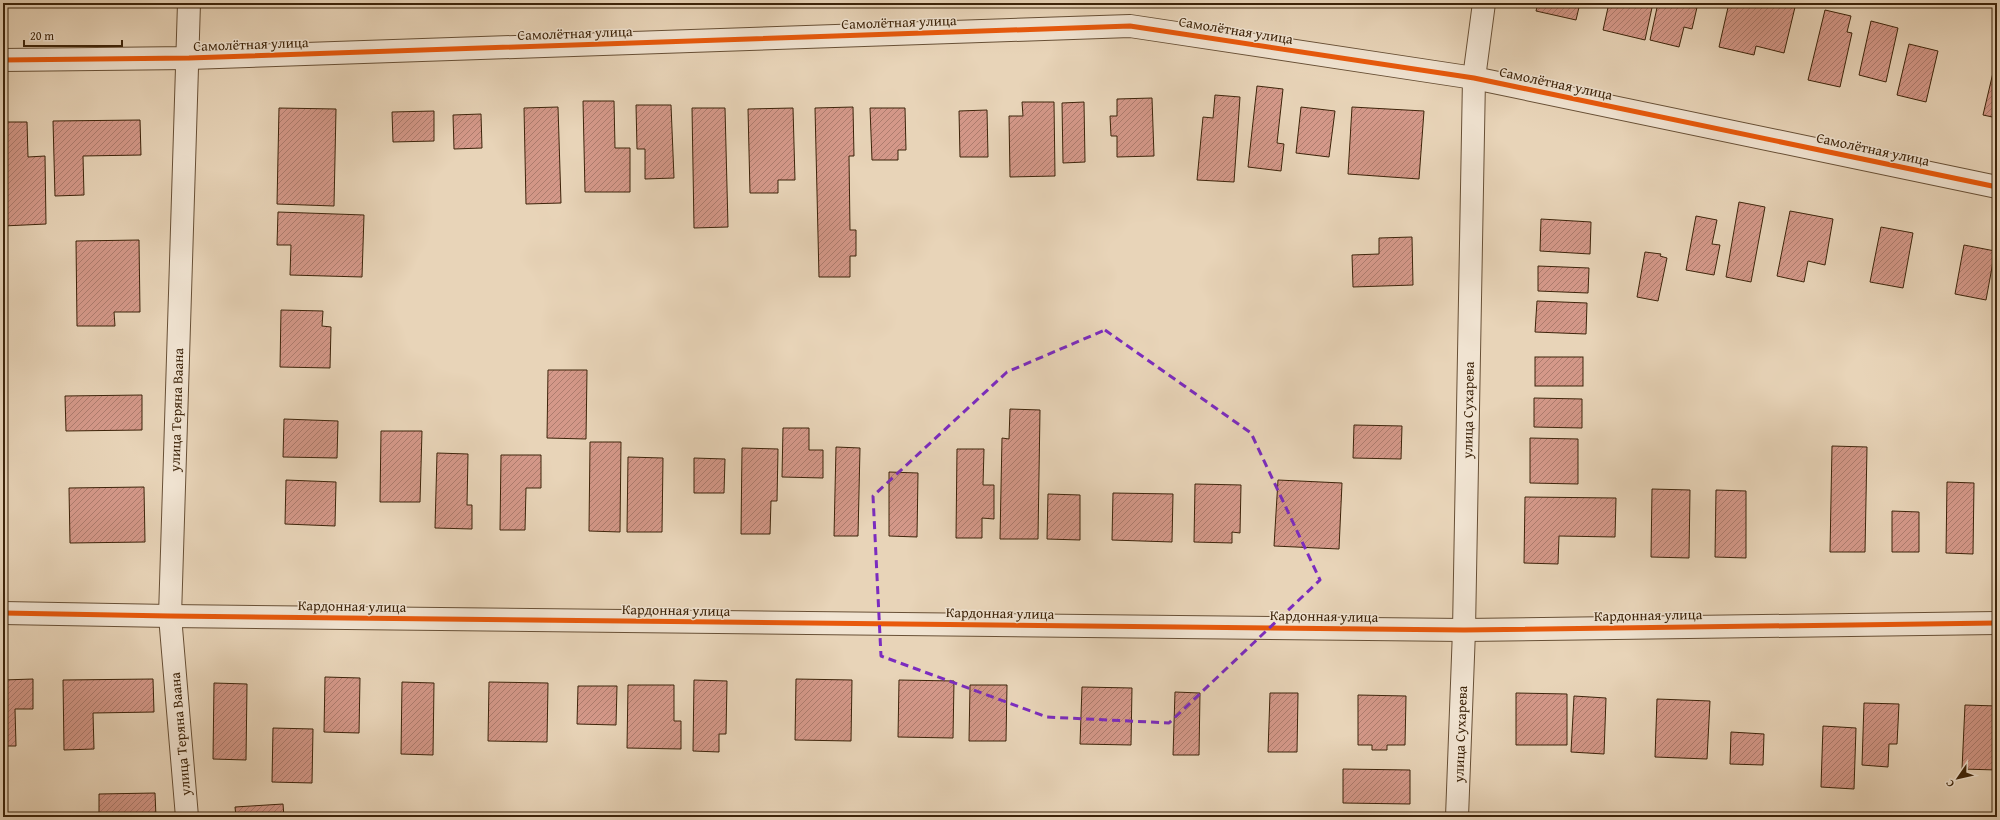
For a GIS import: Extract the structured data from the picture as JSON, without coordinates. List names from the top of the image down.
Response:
{
  "streets": {
    "street": [
      "Самолётная улица",
      "улица Теряна Ваана",
      "улица Сухарева",
      "Кардонная улица"
    ]
  },
  "crossings": [
    ["Самолётная улица", "улица Теряна Ваана"],
    ["Самолётная улица", "улица Сухарева"],
    ["улица Теряна Ваана", "Кардонная улица"],
    ["улица Сухарева", "Кардонная улица"]
  ],
  "scale_bar": "20 m",
  "north": "bottom left"
}
